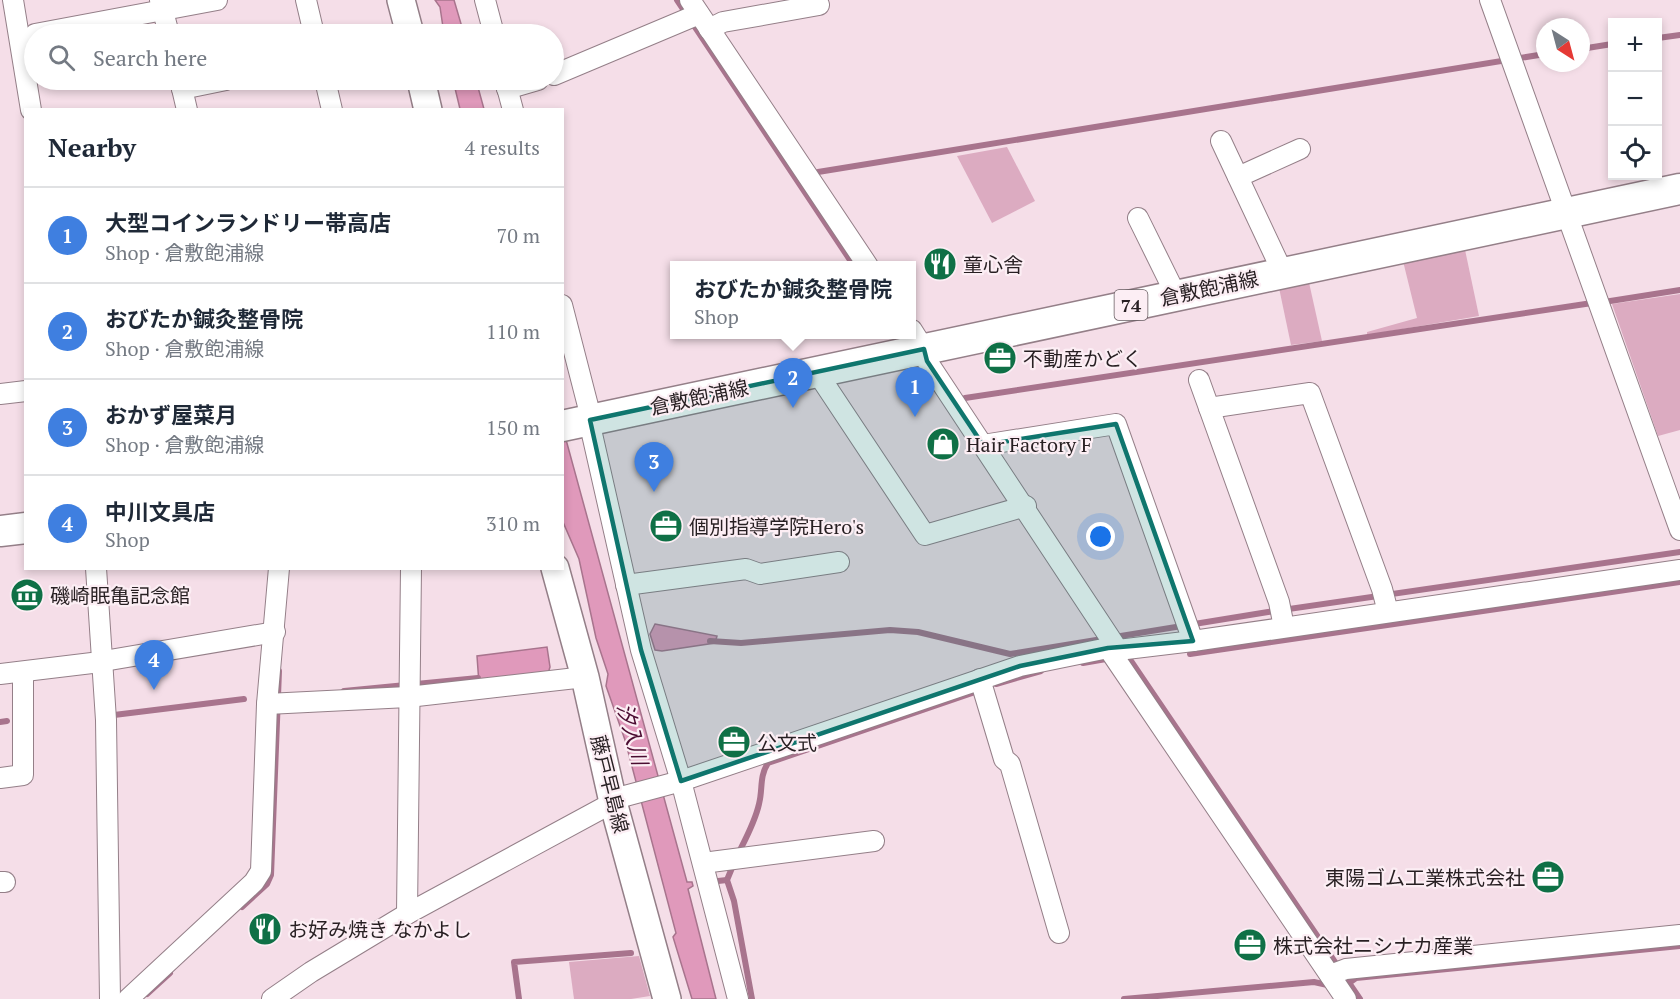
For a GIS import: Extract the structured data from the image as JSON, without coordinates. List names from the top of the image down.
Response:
{
  "streets": {
    "main road": ["倉敷飽浦線", "74", "藤戸早島線"]
  },
  "water": ["汐入川"],
  "places": {
    "restaurant": ["童心舎", "お好み焼き なかよし"],
    "office": [
      "不動産かどく",
      "個別指導学院Hero's",
      "公文式",
      "東陽ゴム工業株式会社",
      "株式会社ニシナカ産業"
    ],
    "shop": ["Hair Factory F"],
    "museum": ["磯崎眠亀記念館"]
  },
  "north": "bottom right",
  "page": {
    "map_buttons": ["+", "−"],
    "search": "Search here",
    "heading": ["Nearby", "4 results"],
    "list": [
      {
        "mark": "1",
        "name": "大型コインランドリー帯高店",
        "note": "Shop · 倉敷飽浦線",
        "value": "70 m"
      },
      {
        "mark": "2",
        "name": "おびたか鍼灸整骨院",
        "note": "Shop · 倉敷飽浦線",
        "value": "110 m"
      },
      {
        "mark": "3",
        "name": "おかず屋菜月",
        "note": "Shop · 倉敷飽浦線",
        "value": "150 m"
      },
      {
        "mark": "4",
        "name": "中川文具店",
        "note": "Shop",
        "value": "310 m"
      }
    ],
    "popup": ["おびたか鍼灸整骨院", "Shop"],
    "pins": [
      "2",
      "1",
      "3",
      "4"
    ]
  }
}
